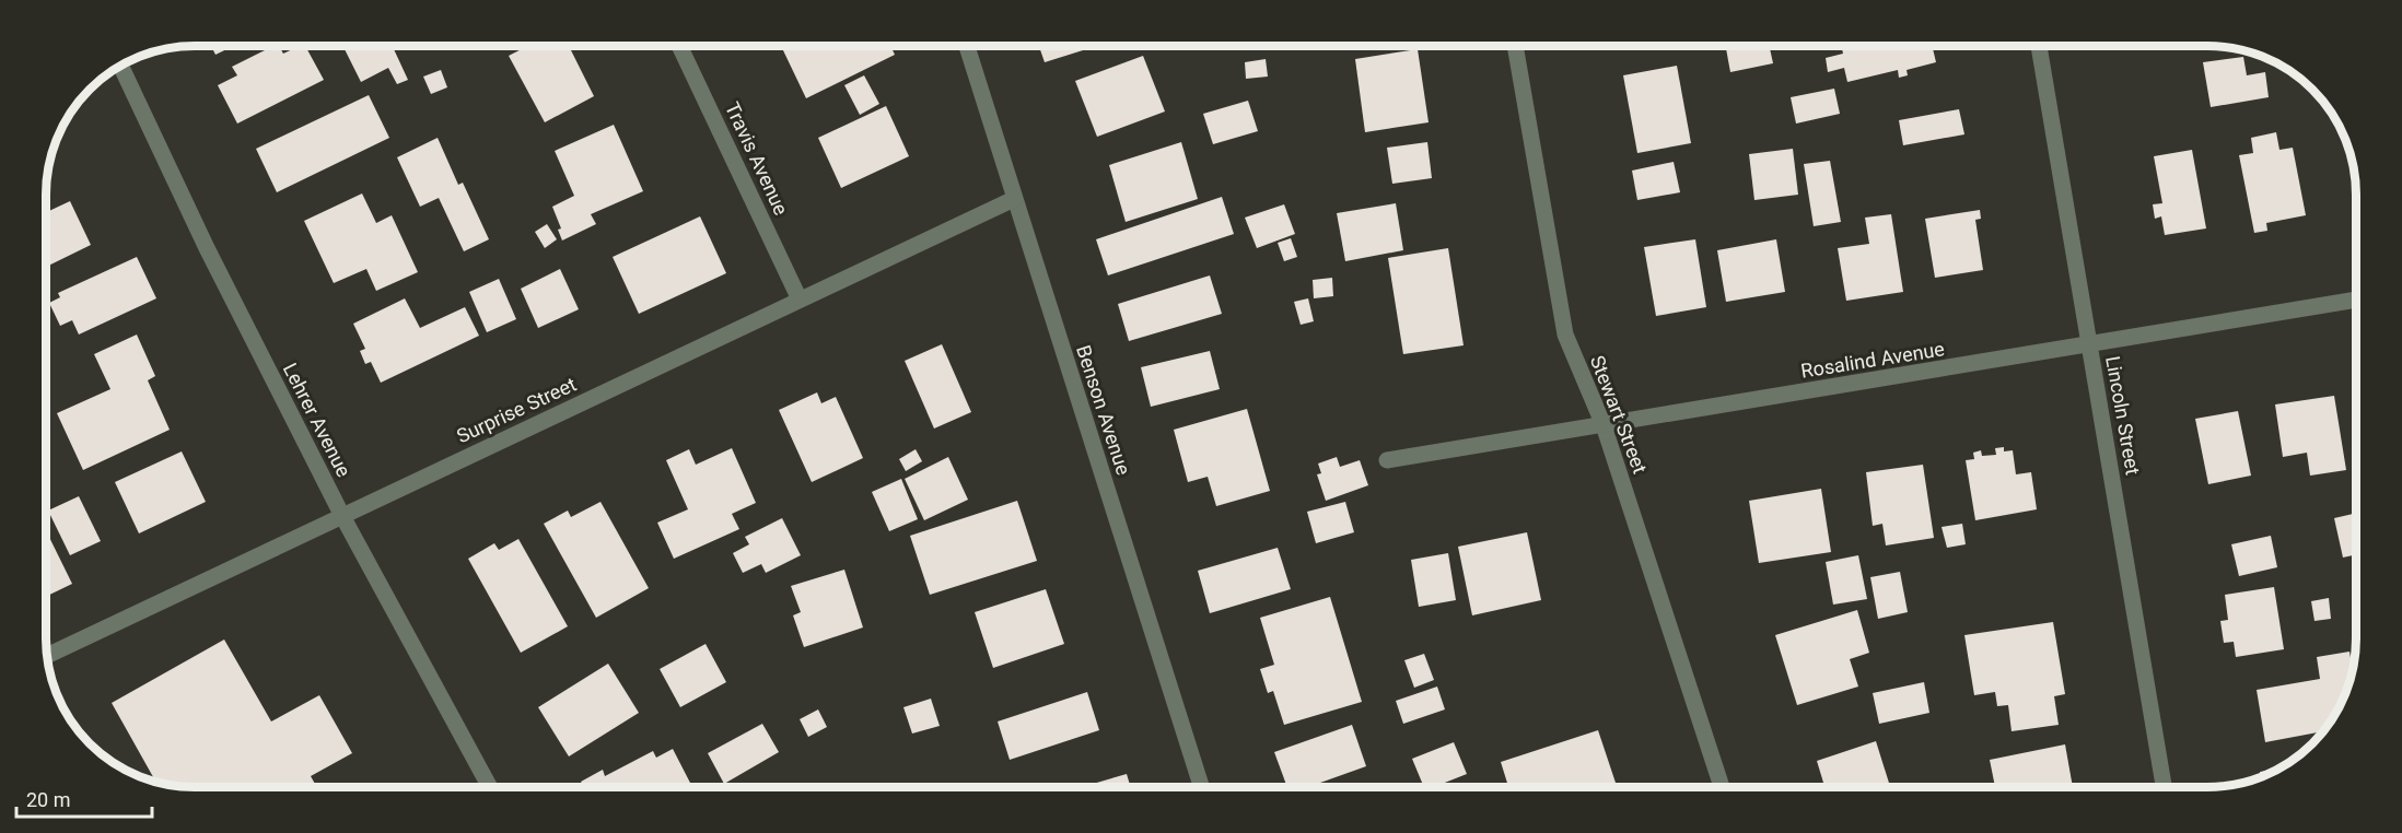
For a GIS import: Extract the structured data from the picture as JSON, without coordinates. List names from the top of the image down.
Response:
{
  "streets": {
    "street": [
      "Travis Avenue",
      "Rosalind Avenue",
      "Surprise Street",
      "Benson Avenue",
      "Stewart Street",
      "Lincoln Street",
      "Lehrer Avenue"
    ]
  },
  "crossings": [
    ["Travis Avenue", "Surprise Street"],
    ["Rosalind Avenue", "Stewart Street"],
    ["Rosalind Avenue", "Lincoln Street"],
    ["Surprise Street", "Benson Avenue"],
    ["Surprise Street", "Lehrer Avenue"]
  ],
  "scale_bar": "20 m"
}
